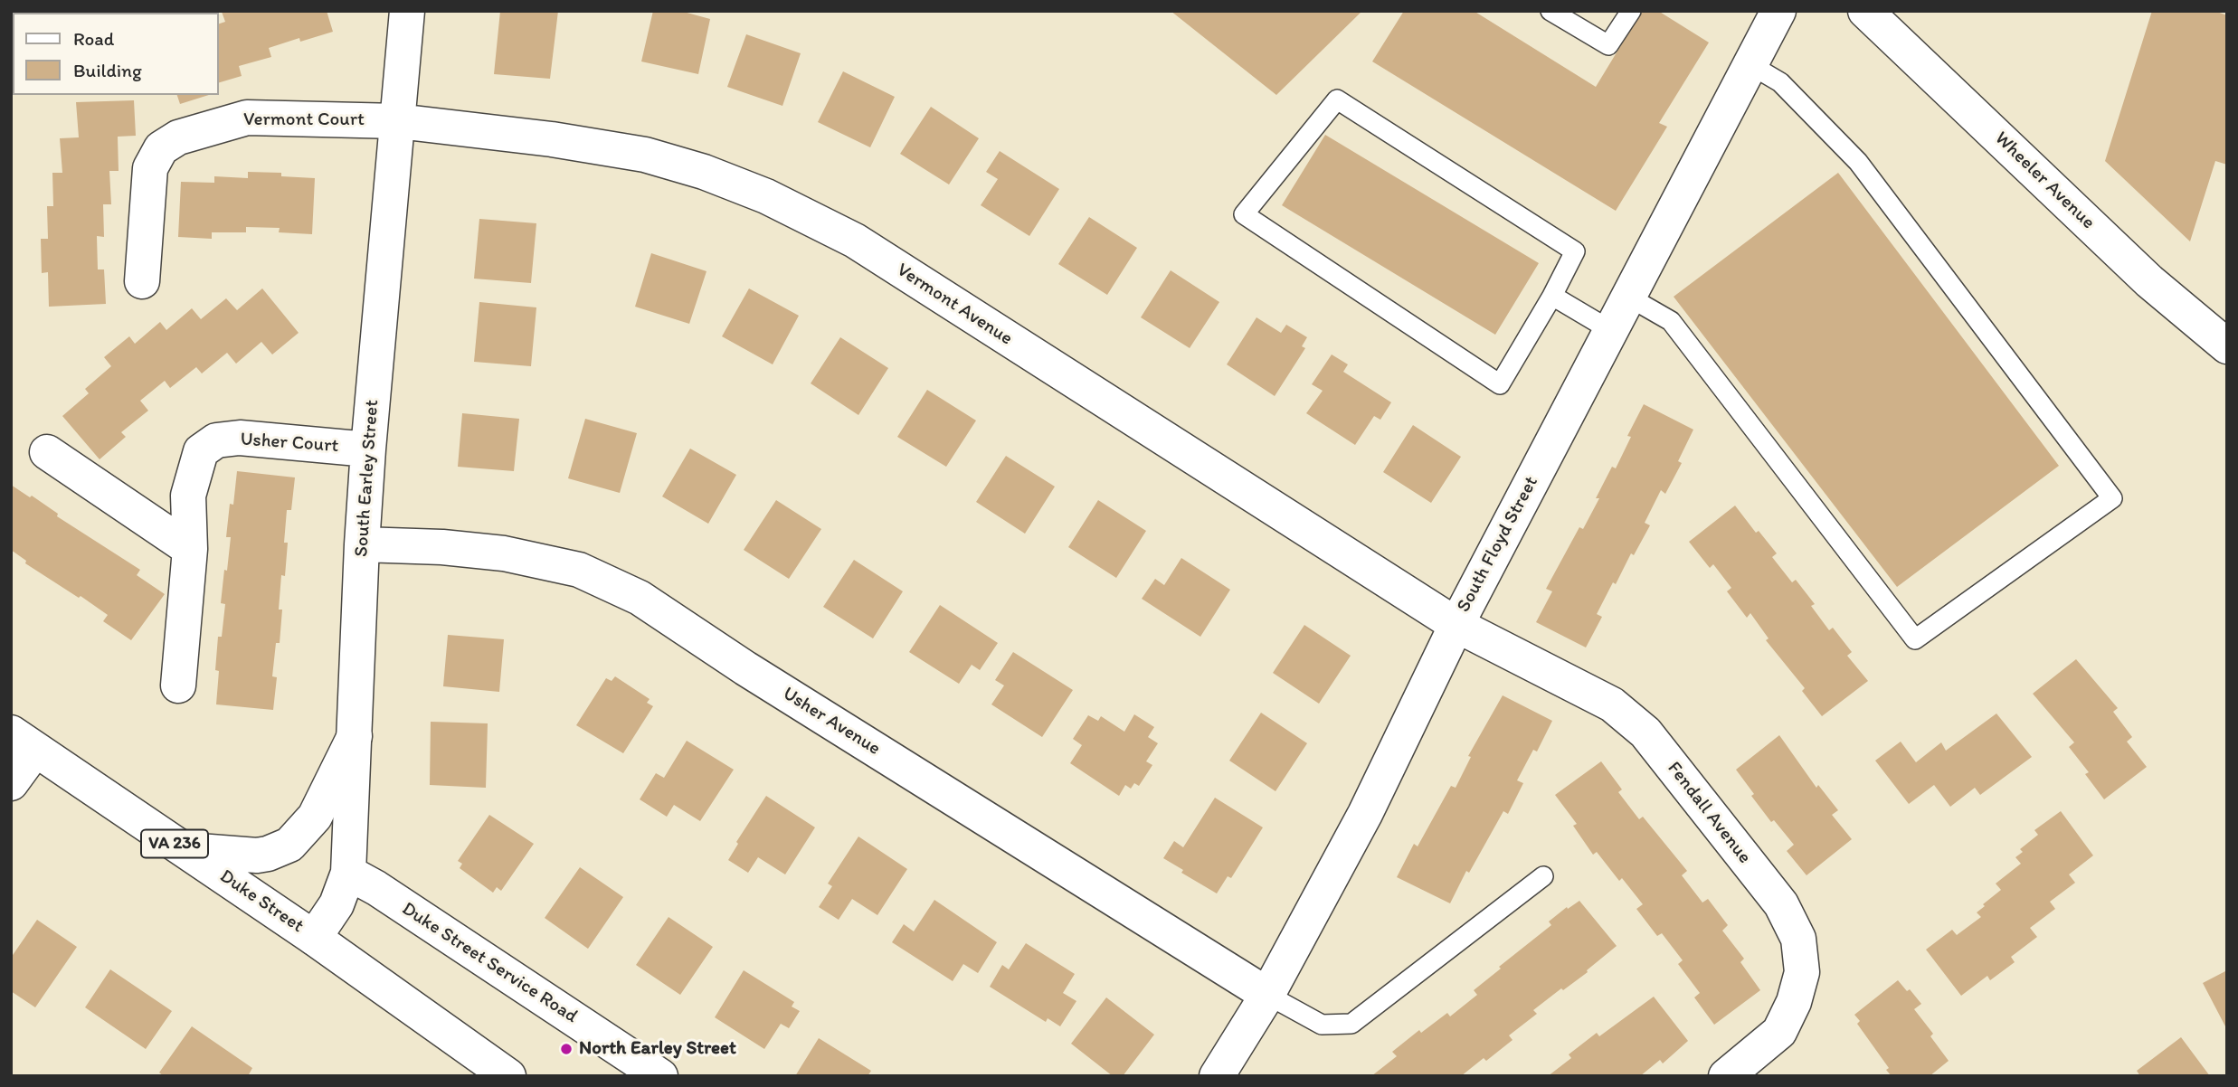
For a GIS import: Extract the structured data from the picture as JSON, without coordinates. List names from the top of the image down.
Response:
{
  "streets": {
    "street": [
      "Vermont Court",
      "Wheeler Avenue",
      "Vermont Avenue",
      "Usher Court",
      "South Earley Street",
      "South Floyd Street",
      "Usher Avenue",
      "Fendall Avenue",
      "VA 236",
      "Duke Street",
      "Duke Street Service Road"
    ]
  },
  "crossings": [
    ["Vermont Court", "Vermont Avenue"],
    ["Vermont Court", "South Earley Street"],
    ["Vermont Avenue", "South Earley Street"],
    ["Vermont Avenue", "South Floyd Street"],
    ["Vermont Avenue", "Fendall Avenue"],
    ["Usher Court", "South Earley Street"],
    ["South Earley Street", "Usher Avenue"],
    ["South Earley Street", "Duke Street"],
    ["South Earley Street", "Duke Street Service Road"],
    ["South Floyd Street", "Usher Avenue"],
    ["South Floyd Street", "Fendall Avenue"]
  ],
  "places": ["North Earley Street"],
  "legend": ["Road", "Building"]
}
